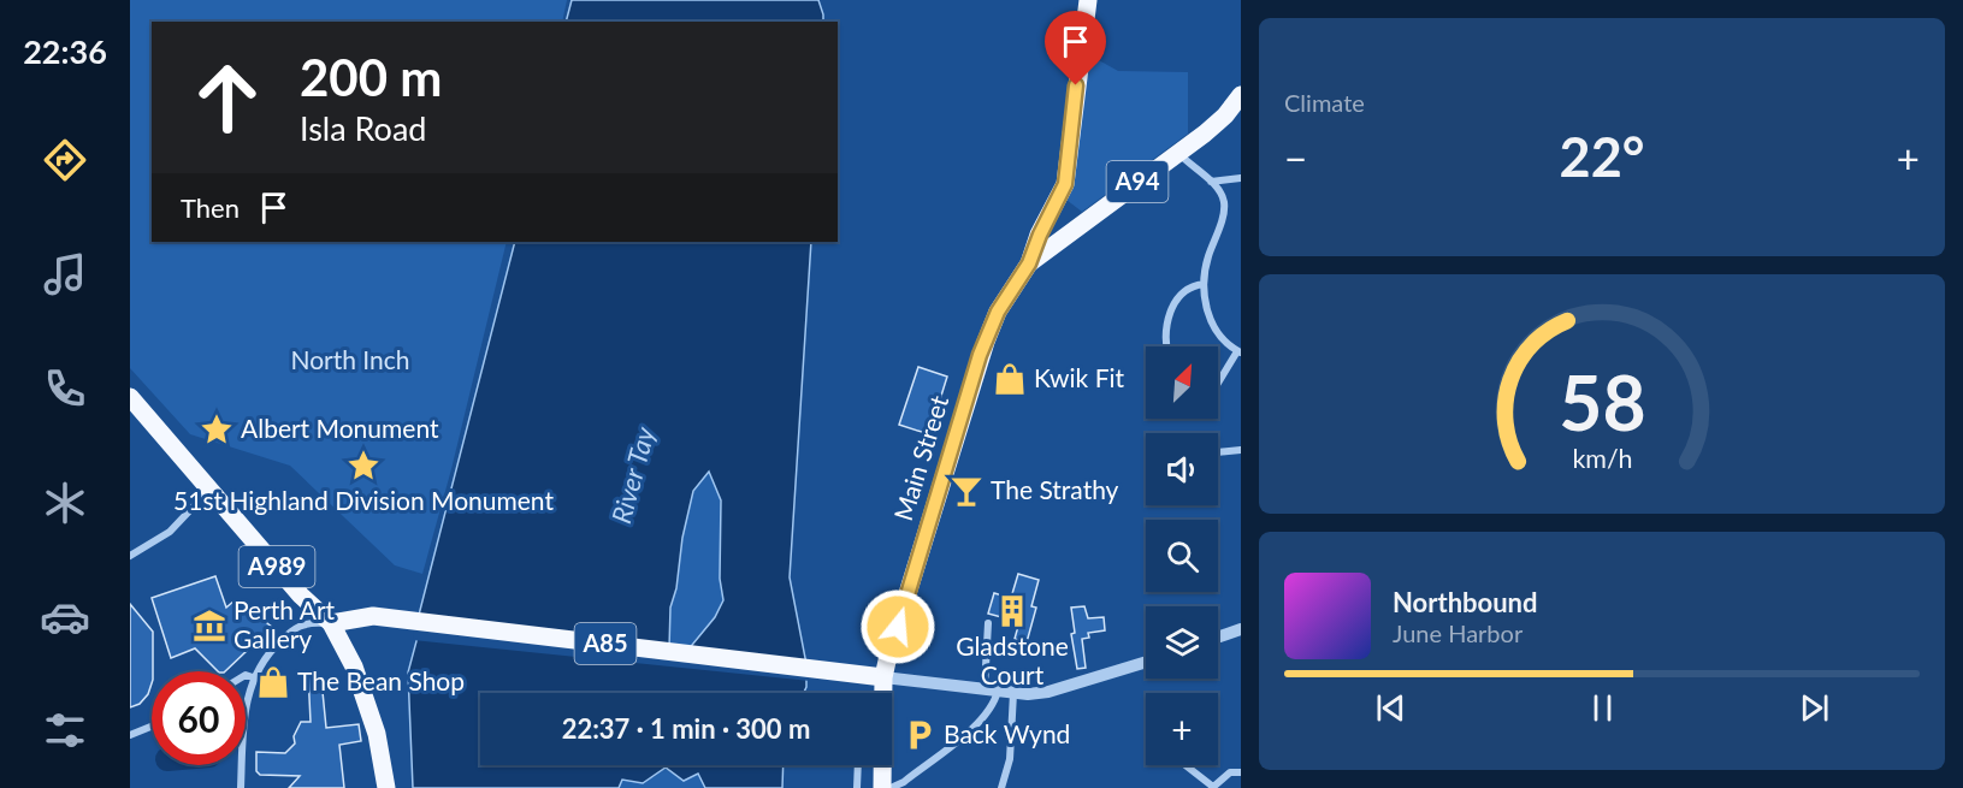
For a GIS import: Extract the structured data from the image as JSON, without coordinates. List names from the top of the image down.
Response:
{
  "streets": {
    "main road": [
      "A94",
      "Main Street",
      "A989",
      "A85"
    ]
  },
  "crossings": [
    ["A94", "Main Street"],
    ["Main Street", "A85"],
    ["A989", "A85"]
  ],
  "water": ["River Tay"],
  "parks": ["North Inch"],
  "places": {
    "shop": ["Kwik Fit", "The Bean Shop"],
    "place": ["Albert Monument", "51st Highland Division Monument"],
    "bar": ["The Strathy"],
    "building": ["Gladstone Court"],
    "museum": ["Perth Art Gallery"],
    "parking": ["Back Wynd"]
  },
  "north": "top right",
  "page": {
    "tabs": "22:36",
    "tile": "Climate",
    "turn": ["200 m", "Isla Road"],
    "heat": ["−", "22°", "+"],
    "then": "Then",
    "map_buttons": "+",
    "song": ["Northbound", "June Harbor"],
    "limit": "60",
    "trip": "22:37 · 1 min · 300 m",
    "gauge": ["58", "km/h"]
  }
}
